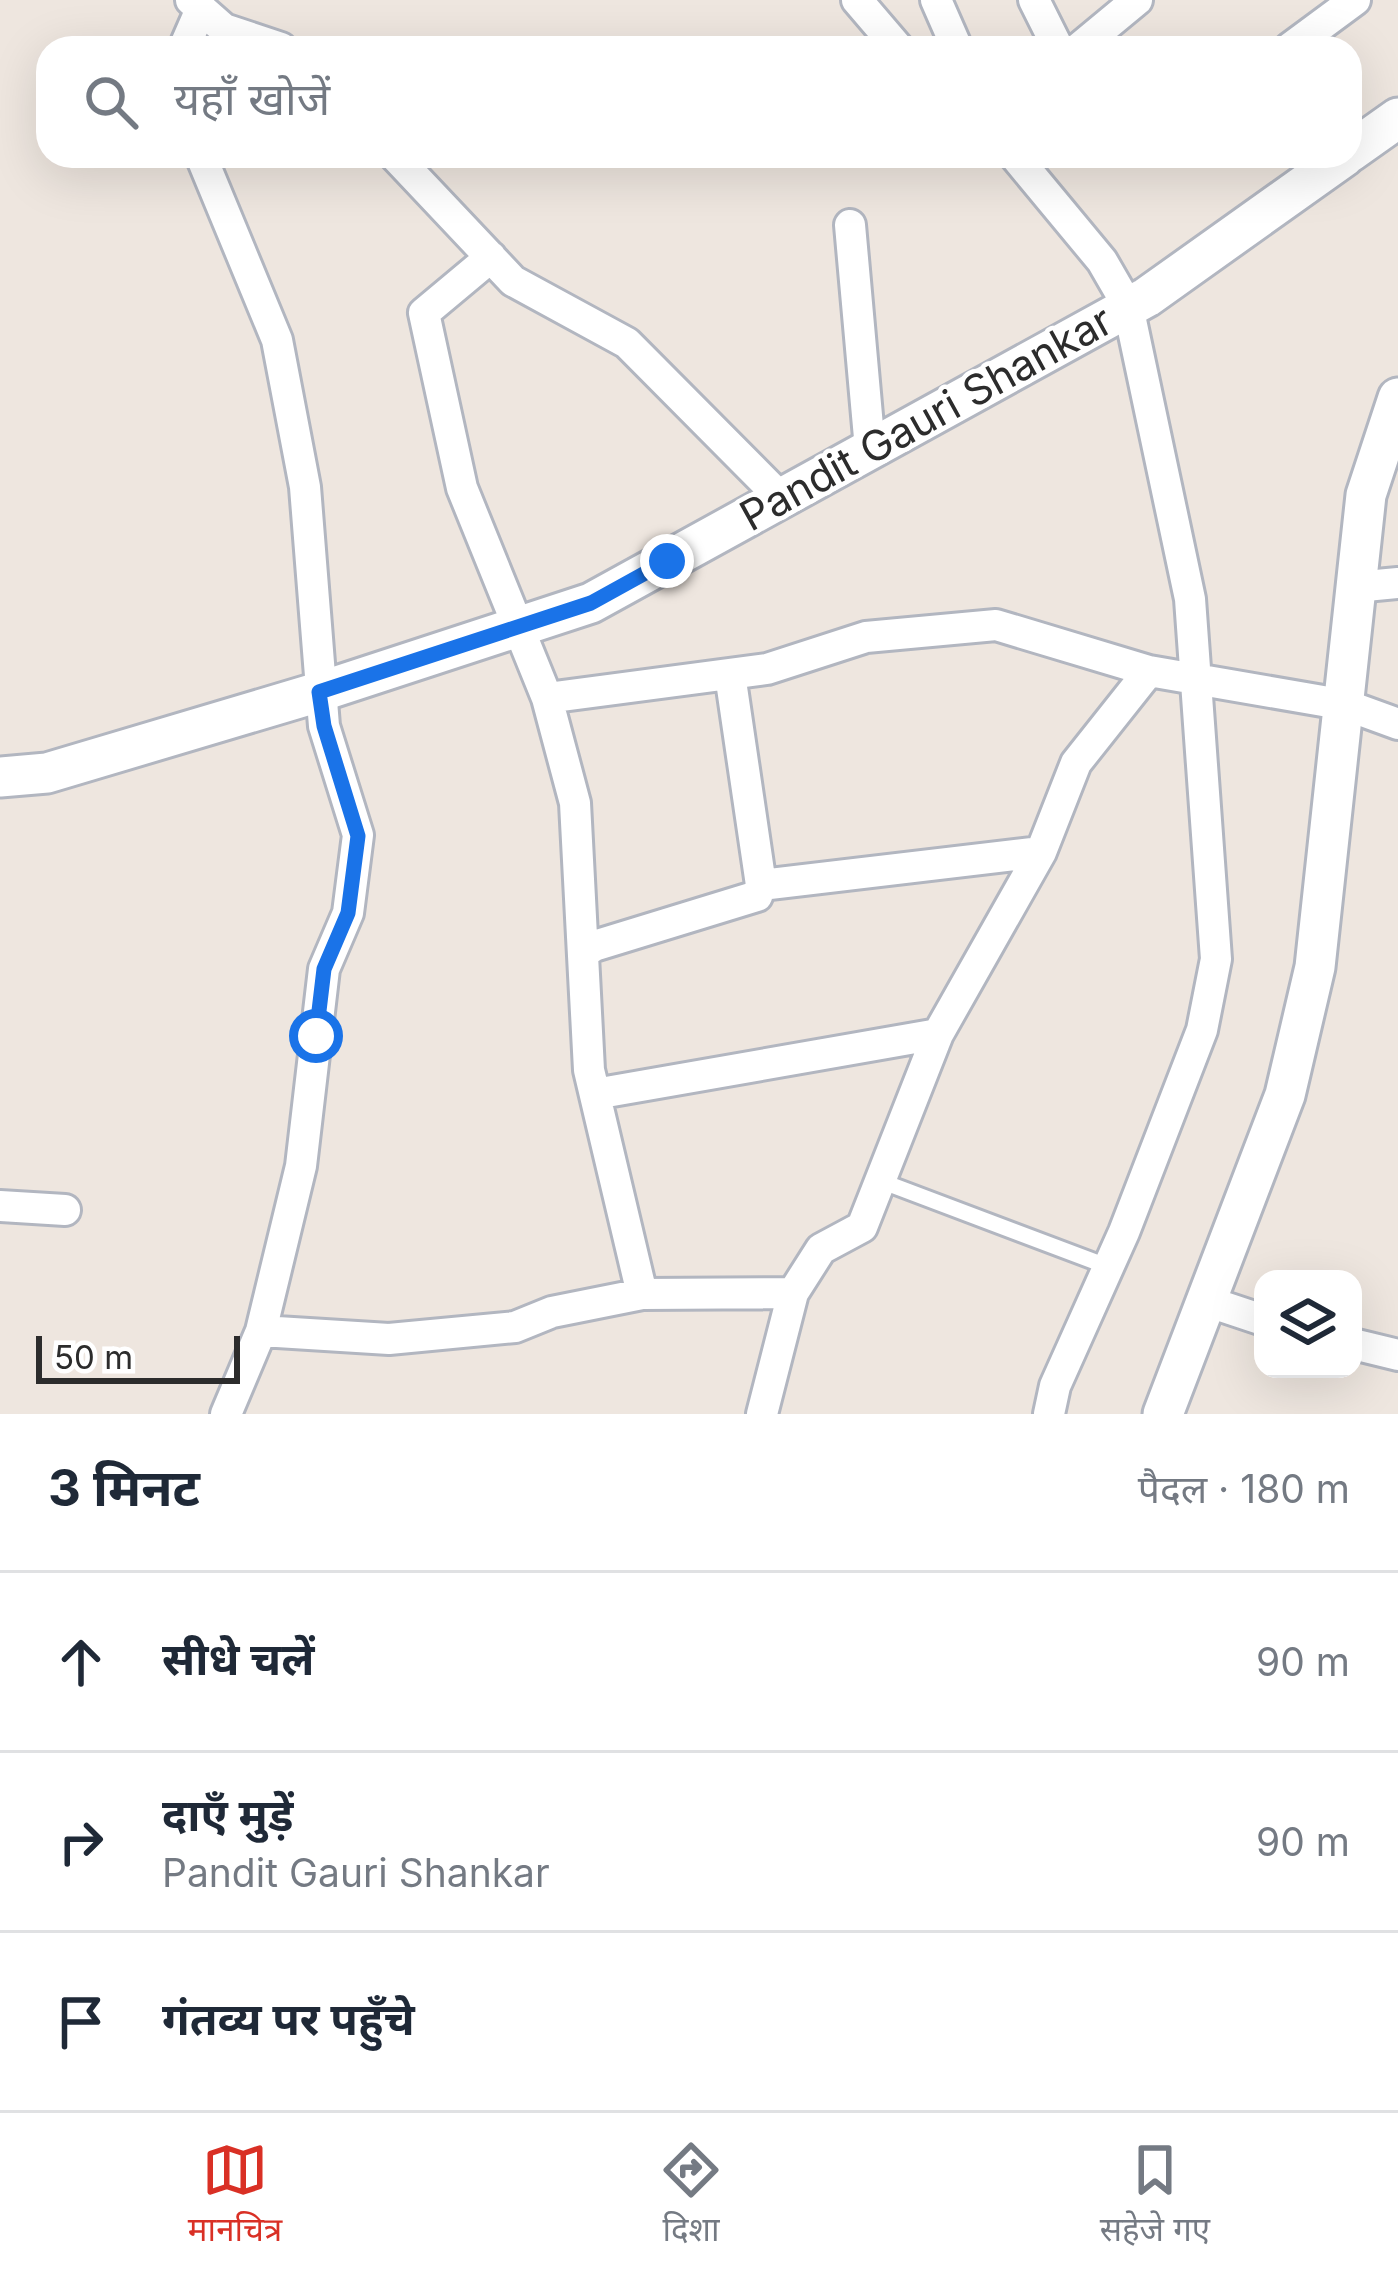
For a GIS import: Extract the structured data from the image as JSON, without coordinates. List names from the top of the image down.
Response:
{
  "streets": {
    "street": ["Pandit Gauri Shankar"]
  },
  "scale_bar": "50 m",
  "page": {
    "search": "यहाँ खोजें",
    "scale": "50 m",
    "heading": ["3 मिनट", "पैदल · 180 m"],
    "list": [
      ["सीधे चलें", "90 m"],
      ["दाएँ मुड़ें", "Pandit Gauri Shankar", "90 m"],
      "गंतव्य पर पहुँचे"
    ],
    "nav": ["मानचित्र", "दिशा", "सहेजे गए"]
  }
}
